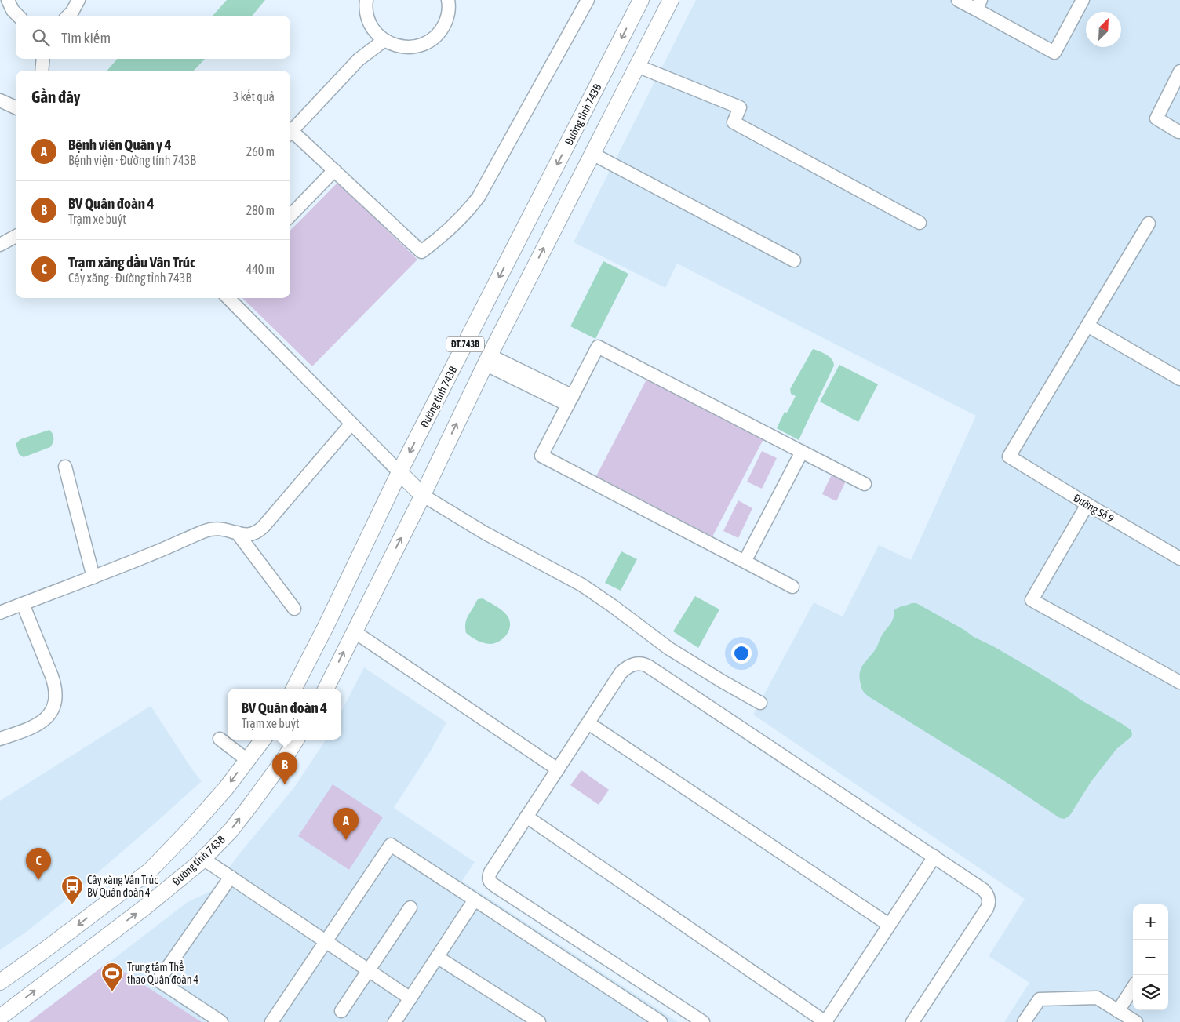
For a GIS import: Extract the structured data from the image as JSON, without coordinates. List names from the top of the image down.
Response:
{
  "streets": {
    "main road": ["Đường tỉnh 743B", "ĐT.743B"],
    "lane": ["Đường Số 9"]
  },
  "places": {
    "bus stop": ["Cây xăng Vân Trúc BV Quân đoàn 4"],
    "sports": ["Trung tâm Thể thao Quân đoàn 4"]
  },
  "north": "top right",
  "page": {
    "search": "Tìm kiếm",
    "heading": ["Gần đây", "3 kết quả"],
    "list": [
      {
        "mark": "A",
        "name": "Bệnh viên Quân y 4",
        "note": "Bệnh viện · Đường tỉnh 743B",
        "value": "260 m"
      },
      {
        "mark": "B",
        "name": "BV Quân đoàn 4",
        "note": "Trạm xe buýt",
        "value": "280 m"
      },
      {
        "mark": "C",
        "name": "Trạm xăng dầu Vân Trúc",
        "note": "Cây xăng · Đường tỉnh 743B",
        "value": "440 m"
      }
    ],
    "popup": ["BV Quân đoàn 4", "Trạm xe buýt"],
    "pins": ["B", "A", "C"],
    "map_buttons": ["+", "−"]
  }
}
